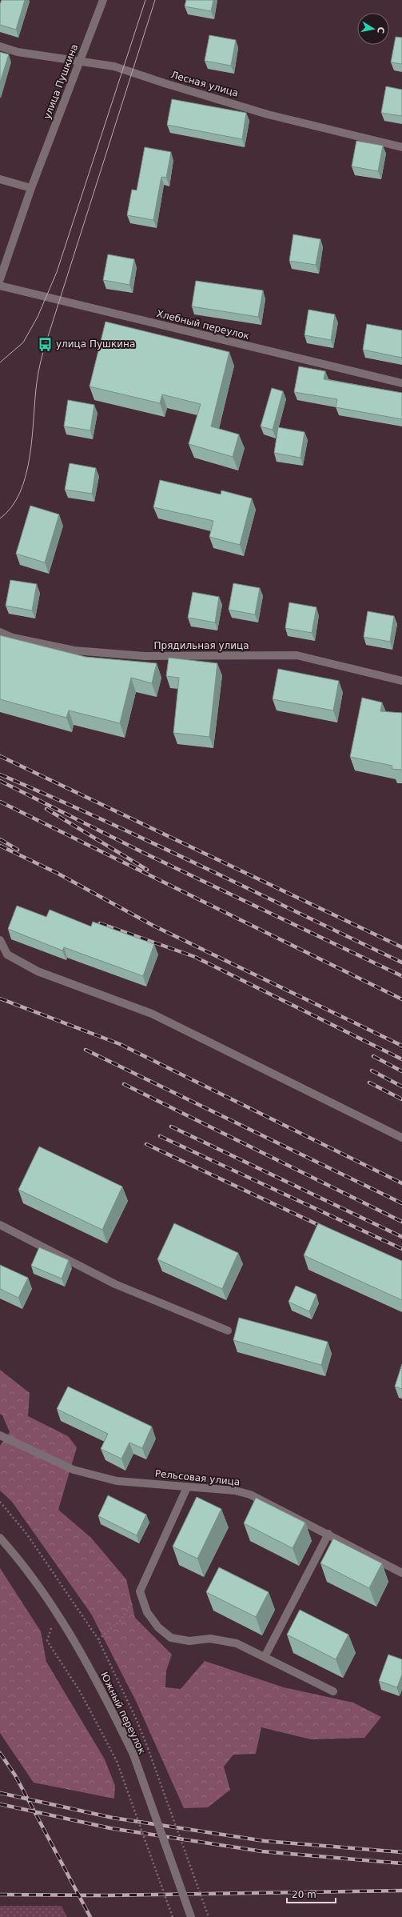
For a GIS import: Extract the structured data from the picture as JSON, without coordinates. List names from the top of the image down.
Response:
{
  "streets": {
    "street": [
      "улица Пушкина",
      "Лесная улица",
      "Хлебный переулок",
      "Прядильная улица",
      "Рельсовая улица",
      "Южный переулок"
    ]
  },
  "crossings": [
    ["улица Пушкина", "Лесная улица"]
  ],
  "places": {
    "bus stop": ["улица Пушкина"]
  },
  "scale_bar": "20 m",
  "north": "right"
}
